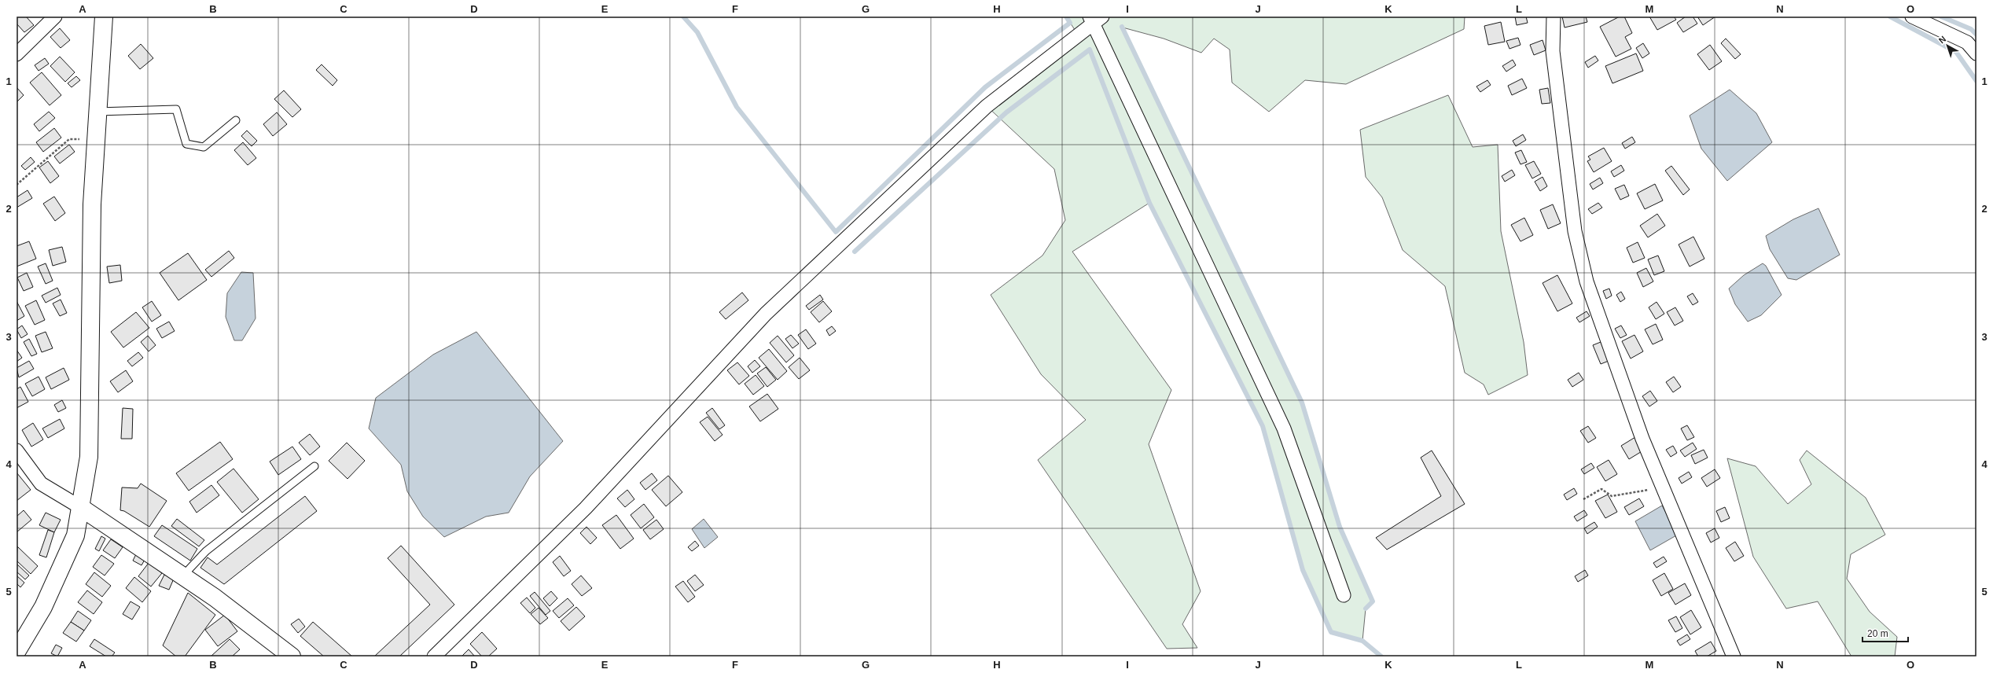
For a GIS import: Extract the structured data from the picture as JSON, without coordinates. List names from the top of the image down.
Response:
{
  "scale_bar": "20 m",
  "north": "top left",
  "grid": {
    "columns": [
      "A",
      "B",
      "C",
      "D",
      "E",
      "F",
      "G",
      "H",
      "I",
      "J",
      "K",
      "L",
      "M",
      "N",
      "O"
    ],
    "rows": [
      "1",
      "2",
      "3",
      "4",
      "5"
    ]
  }
}
